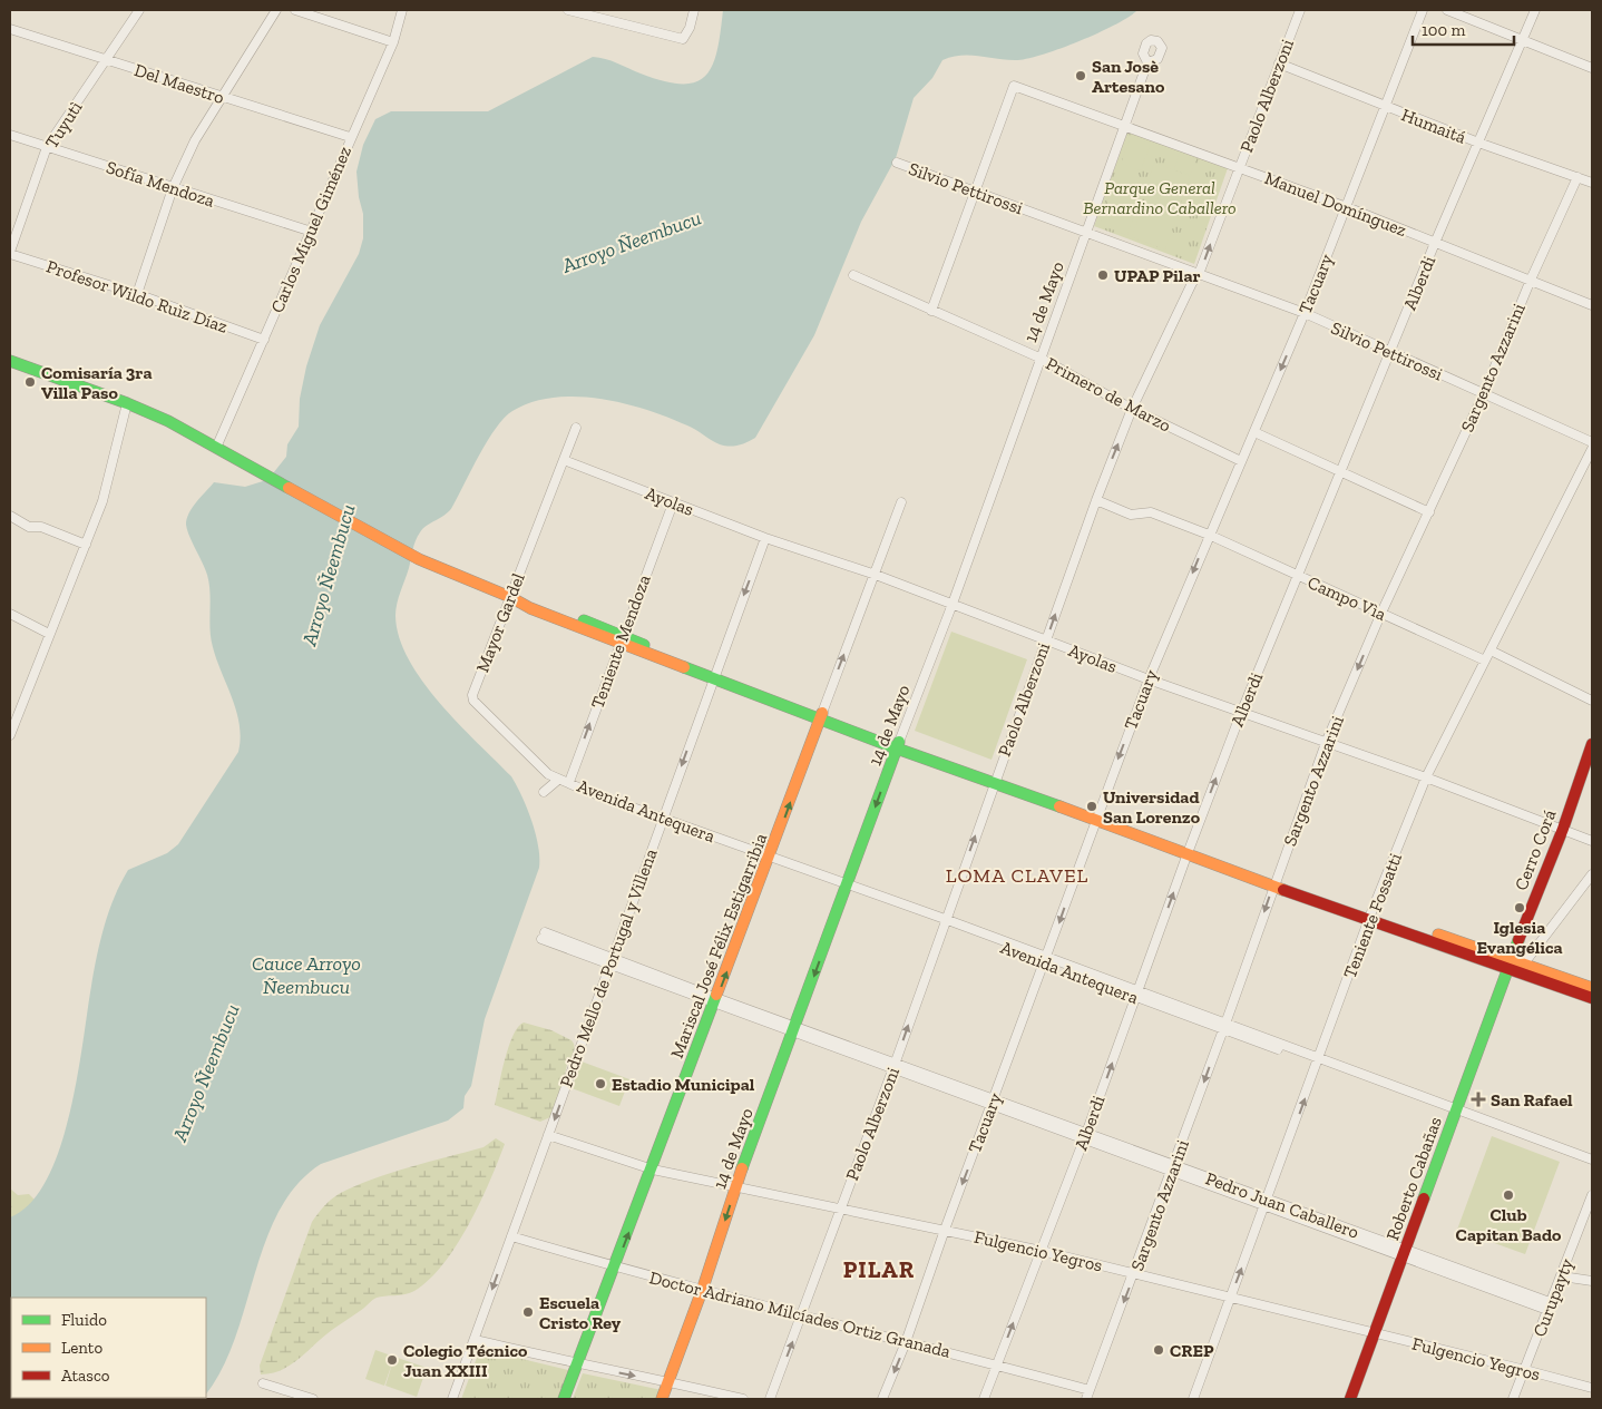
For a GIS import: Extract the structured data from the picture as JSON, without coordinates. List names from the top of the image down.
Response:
{
  "streets": {
    "main road": [
      "14 de Mayo",
      "Cerro Corá",
      "Mariscal José Félix Estigarribia",
      "Roberto Cabañas"
    ],
    "street": [
      "Del Maestro",
      "Paolo Alberzoni",
      "Tuyutì",
      "Humaitá",
      "Sofía Mendoza",
      "Silvio Pettirossi",
      "Manuel Domínguez",
      "Carlos Miguel Giménez",
      "Alberdi",
      "Tacuary",
      "Profesor Wildo Ruìz Díaz",
      "Sargento Azzarini",
      "Primero de Marzo",
      "Ayolas",
      "Campo Vìa",
      "Mayor Gardel",
      "Teniente Mendoza",
      "Avenida Antequera",
      "Teniente Fossatti",
      "Pedro Mello de Portugal y Villena",
      "Pedro Juan Caballero",
      "Fulgencio Yegros",
      "Curupayty",
      "Doctor Adriano Milcíades Ortiz Granada"
    ]
  },
  "crossings": [
    ["Del Maestro", "Tuyutì"],
    ["Del Maestro", "Carlos Miguel Giménez"],
    ["Paolo Alberzoni", "Humaitá"],
    ["Paolo Alberzoni", "Silvio Pettirossi"],
    ["Paolo Alberzoni", "Manuel Domínguez"],
    ["Paolo Alberzoni", "Primero de Marzo"],
    ["Paolo Alberzoni", "Ayolas"],
    ["Paolo Alberzoni", "Campo Vìa"],
    ["Paolo Alberzoni", "Avenida Antequera"],
    ["Paolo Alberzoni", "Pedro Juan Caballero"],
    ["Paolo Alberzoni", "Fulgencio Yegros"],
    ["Paolo Alberzoni", "Doctor Adriano Milcíades Ortiz Granada"],
    ["Tuyutì", "Sofía Mendoza"],
    ["Tuyutì", "Profesor Wildo Ruìz Díaz"],
    ["Humaitá", "Alberdi"],
    ["Humaitá", "Tacuary"],
    ["Humaitá", "Sargento Azzarini"],
    ["Sofía Mendoza", "Carlos Miguel Giménez"],
    ["Silvio Pettirossi", "Manuel Domínguez"],
    ["Silvio Pettirossi", "Alberdi"],
    ["Silvio Pettirossi", "Tacuary"],
    ["Silvio Pettirossi", "14 de Mayo"],
    ["Silvio Pettirossi", "Sargento Azzarini"],
    ["Manuel Domínguez", "Alberdi"],
    ["Manuel Domínguez", "Tacuary"],
    ["Manuel Domínguez", "14 de Mayo"],
    ["Manuel Domínguez", "Sargento Azzarini"],
    ["Carlos Miguel Giménez", "Profesor Wildo Ruìz Díaz"],
    ["Alberdi", "Ayolas"],
    ["Alberdi", "Campo Vìa"],
    ["Alberdi", "Avenida Antequera"],
    ["Alberdi", "Pedro Juan Caballero"],
    ["Alberdi", "Fulgencio Yegros"],
    ["Alberdi", "Doctor Adriano Milcíades Ortiz Granada"],
    ["Tacuary", "Primero de Marzo"],
    ["Tacuary", "Ayolas"],
    ["Tacuary", "Campo Vìa"],
    ["Tacuary", "Avenida Antequera"],
    ["Tacuary", "Pedro Juan Caballero"],
    ["Tacuary", "Fulgencio Yegros"],
    ["Tacuary", "Doctor Adriano Milcíades Ortiz Granada"],
    ["14 de Mayo", "Primero de Marzo"],
    ["14 de Mayo", "Ayolas"],
    ["14 de Mayo", "Avenida Antequera"],
    ["14 de Mayo", "Pedro Juan Caballero"],
    ["14 de Mayo", "Fulgencio Yegros"],
    ["14 de Mayo", "Doctor Adriano Milcíades Ortiz Granada"],
    ["Sargento Azzarini", "Ayolas"],
    ["Sargento Azzarini", "Campo Vìa"],
    ["Sargento Azzarini", "Avenida Antequera"],
    ["Sargento Azzarini", "Pedro Juan Caballero"],
    ["Sargento Azzarini", "Fulgencio Yegros"],
    ["Sargento Azzarini", "Doctor Adriano Milcíades Ortiz Granada"],
    ["Ayolas", "Mayor Gardel"],
    ["Ayolas", "Teniente Mendoza"],
    ["Ayolas", "Cerro Corá"],
    ["Ayolas", "Teniente Fossatti"],
    ["Ayolas", "Mariscal José Félix Estigarribia"],
    ["Ayolas", "Pedro Mello de Portugal y Villena"],
    ["Campo Vìa", "Teniente Fossatti"],
    ["Mayor Gardel", "Teniente Mendoza"],
    ["Mayor Gardel", "Avenida Antequera"],
    ["Teniente Mendoza", "Avenida Antequera"],
    ["Avenida Antequera", "Teniente Fossatti"],
    ["Avenida Antequera", "Mariscal José Félix Estigarribia"],
    ["Avenida Antequera", "Pedro Mello de Portugal y Villena"],
    ["Avenida Antequera", "Roberto Cabañas"],
    ["Cerro Corá", "Roberto Cabañas"],
    ["Teniente Fossatti", "Pedro Juan Caballero"],
    ["Teniente Fossatti", "Fulgencio Yegros"],
    ["Mariscal José Félix Estigarribia", "Pedro Juan Caballero"],
    ["Mariscal José Félix Estigarribia", "Fulgencio Yegros"],
    ["Mariscal José Félix Estigarribia", "Doctor Adriano Milcíades Ortiz Granada"],
    ["Pedro Mello de Portugal y Villena", "Pedro Juan Caballero"],
    ["Pedro Mello de Portugal y Villena", "Fulgencio Yegros"],
    ["Pedro Mello de Portugal y Villena", "Doctor Adriano Milcíades Ortiz Granada"],
    ["Roberto Cabañas", "Pedro Juan Caballero"],
    ["Roberto Cabañas", "Fulgencio Yegros"],
    ["Pedro Juan Caballero", "Curupayty"],
    ["Fulgencio Yegros", "Curupayty"]
  ],
  "one_way": [
    "Paolo Alberzoni",
    "Alberdi",
    "Tacuary",
    "Sargento Azzarini",
    "Teniente Mendoza",
    "Mariscal José Félix Estigarribia",
    "Pedro Mello de Portugal y Villena"
  ],
  "districts": ["LOMA CLAVEL", "PILAR"],
  "water": ["Arroyo Ñeembucu", "Cauce Arroyo Ñeembucu"],
  "parks": ["Parque General Bernardino Caballero"],
  "places": {
    "other": [
      "San Josè Artesano",
      "UPAP Pilar",
      "Comisaría 3ra Villa Paso",
      "Universidad San Lorenzo",
      "Iglesia Evangélica",
      "Estadio Municipal",
      "Club Capitan Bado",
      "Escuela Cristo Rey",
      "CREP",
      "Colegio Técnico Juan XXIII"
    ],
    "health": ["San Rafael"]
  },
  "legend": ["Fluido", "Lento", "Atasco"],
  "scale_bar": "100 m"
}
